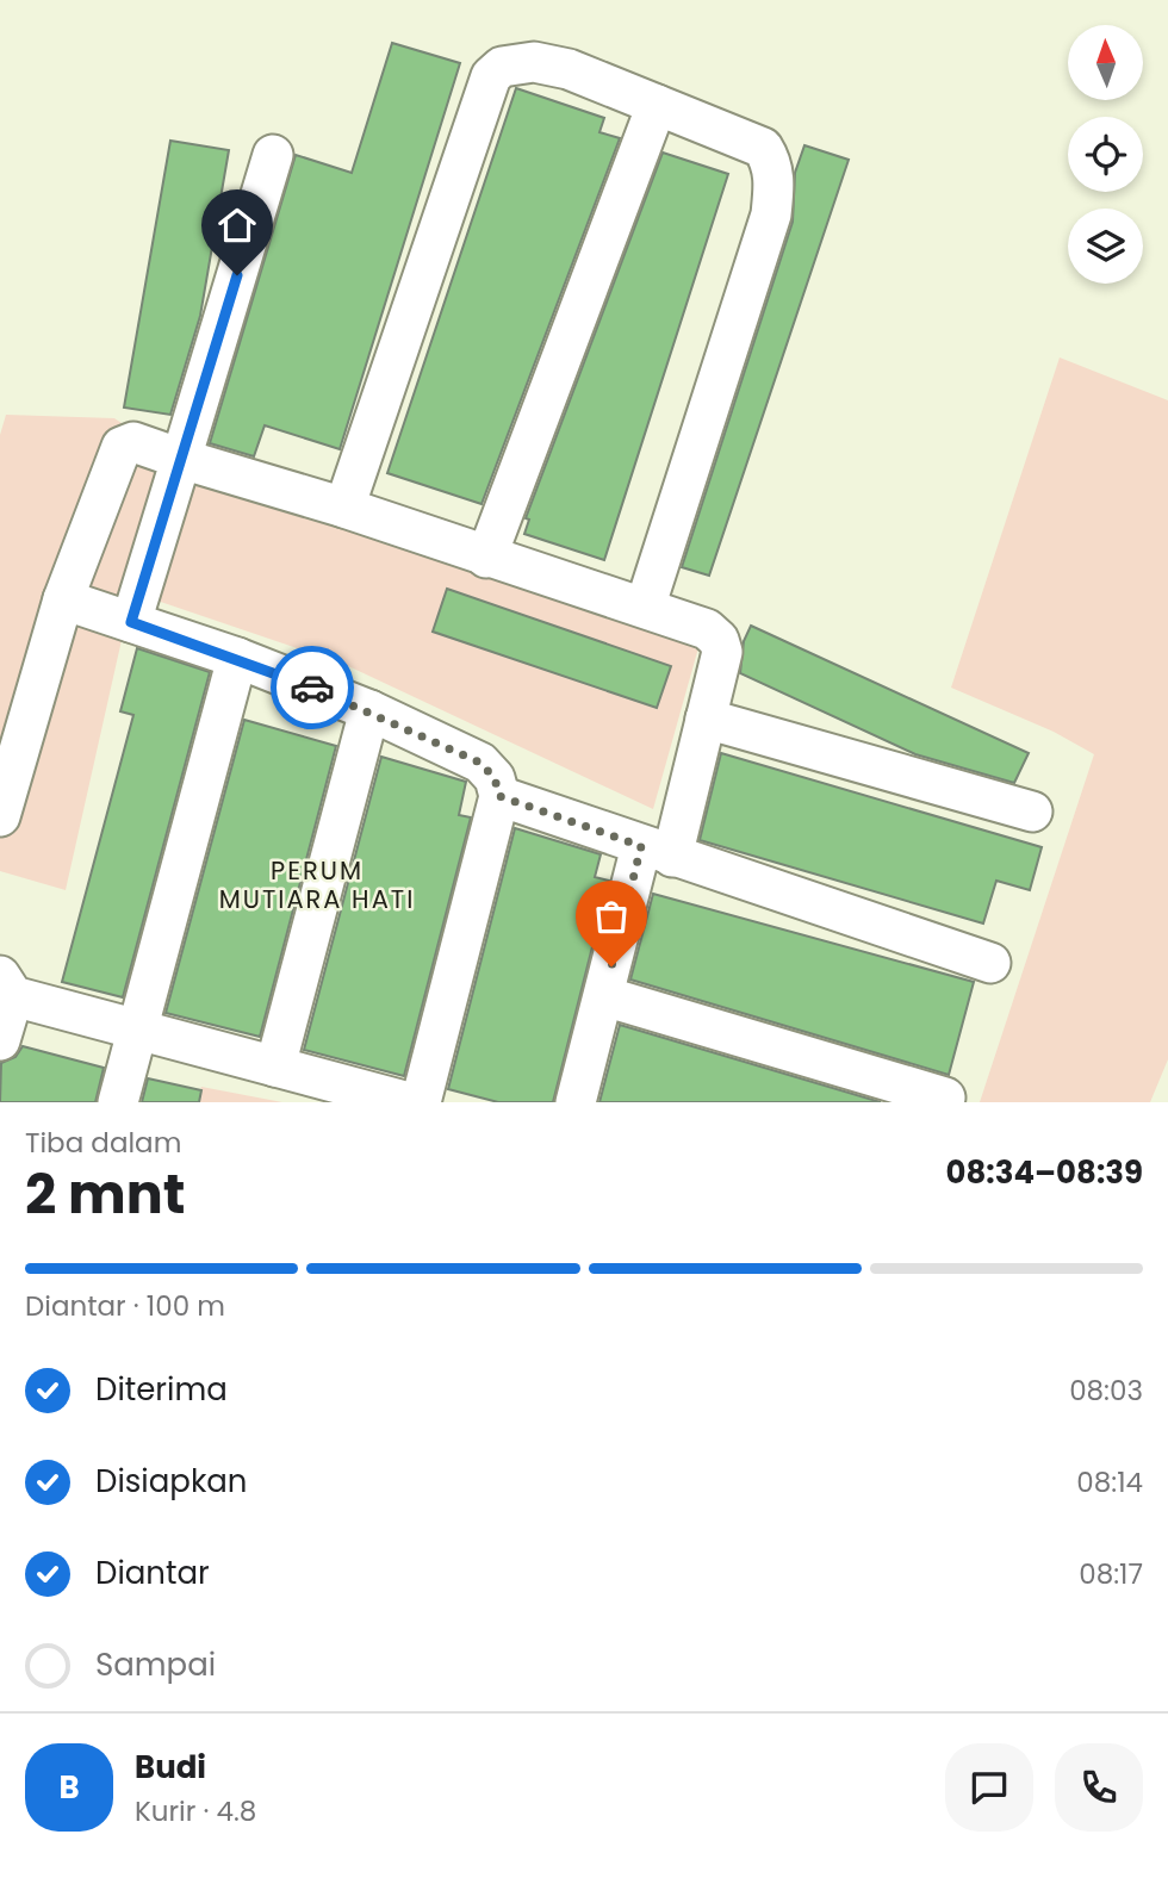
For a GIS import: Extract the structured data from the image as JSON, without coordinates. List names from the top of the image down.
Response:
{
  "districts": ["PERUM MUTIARA HATI"],
  "north": "top",
  "page": {
    "heading": ["2 mnt", "Tiba dalam", "08:34–08:39"],
    "panel": ["Budi", "Kurir · 4.8"],
    "bar": "Diantar · 100 m",
    "list": [
      ["Diterima", "08:03"],
      ["Disiapkan", "08:14"],
      ["Diantar", "08:17"],
      "Sampai"
    ],
    "round": "B"
  }
}
